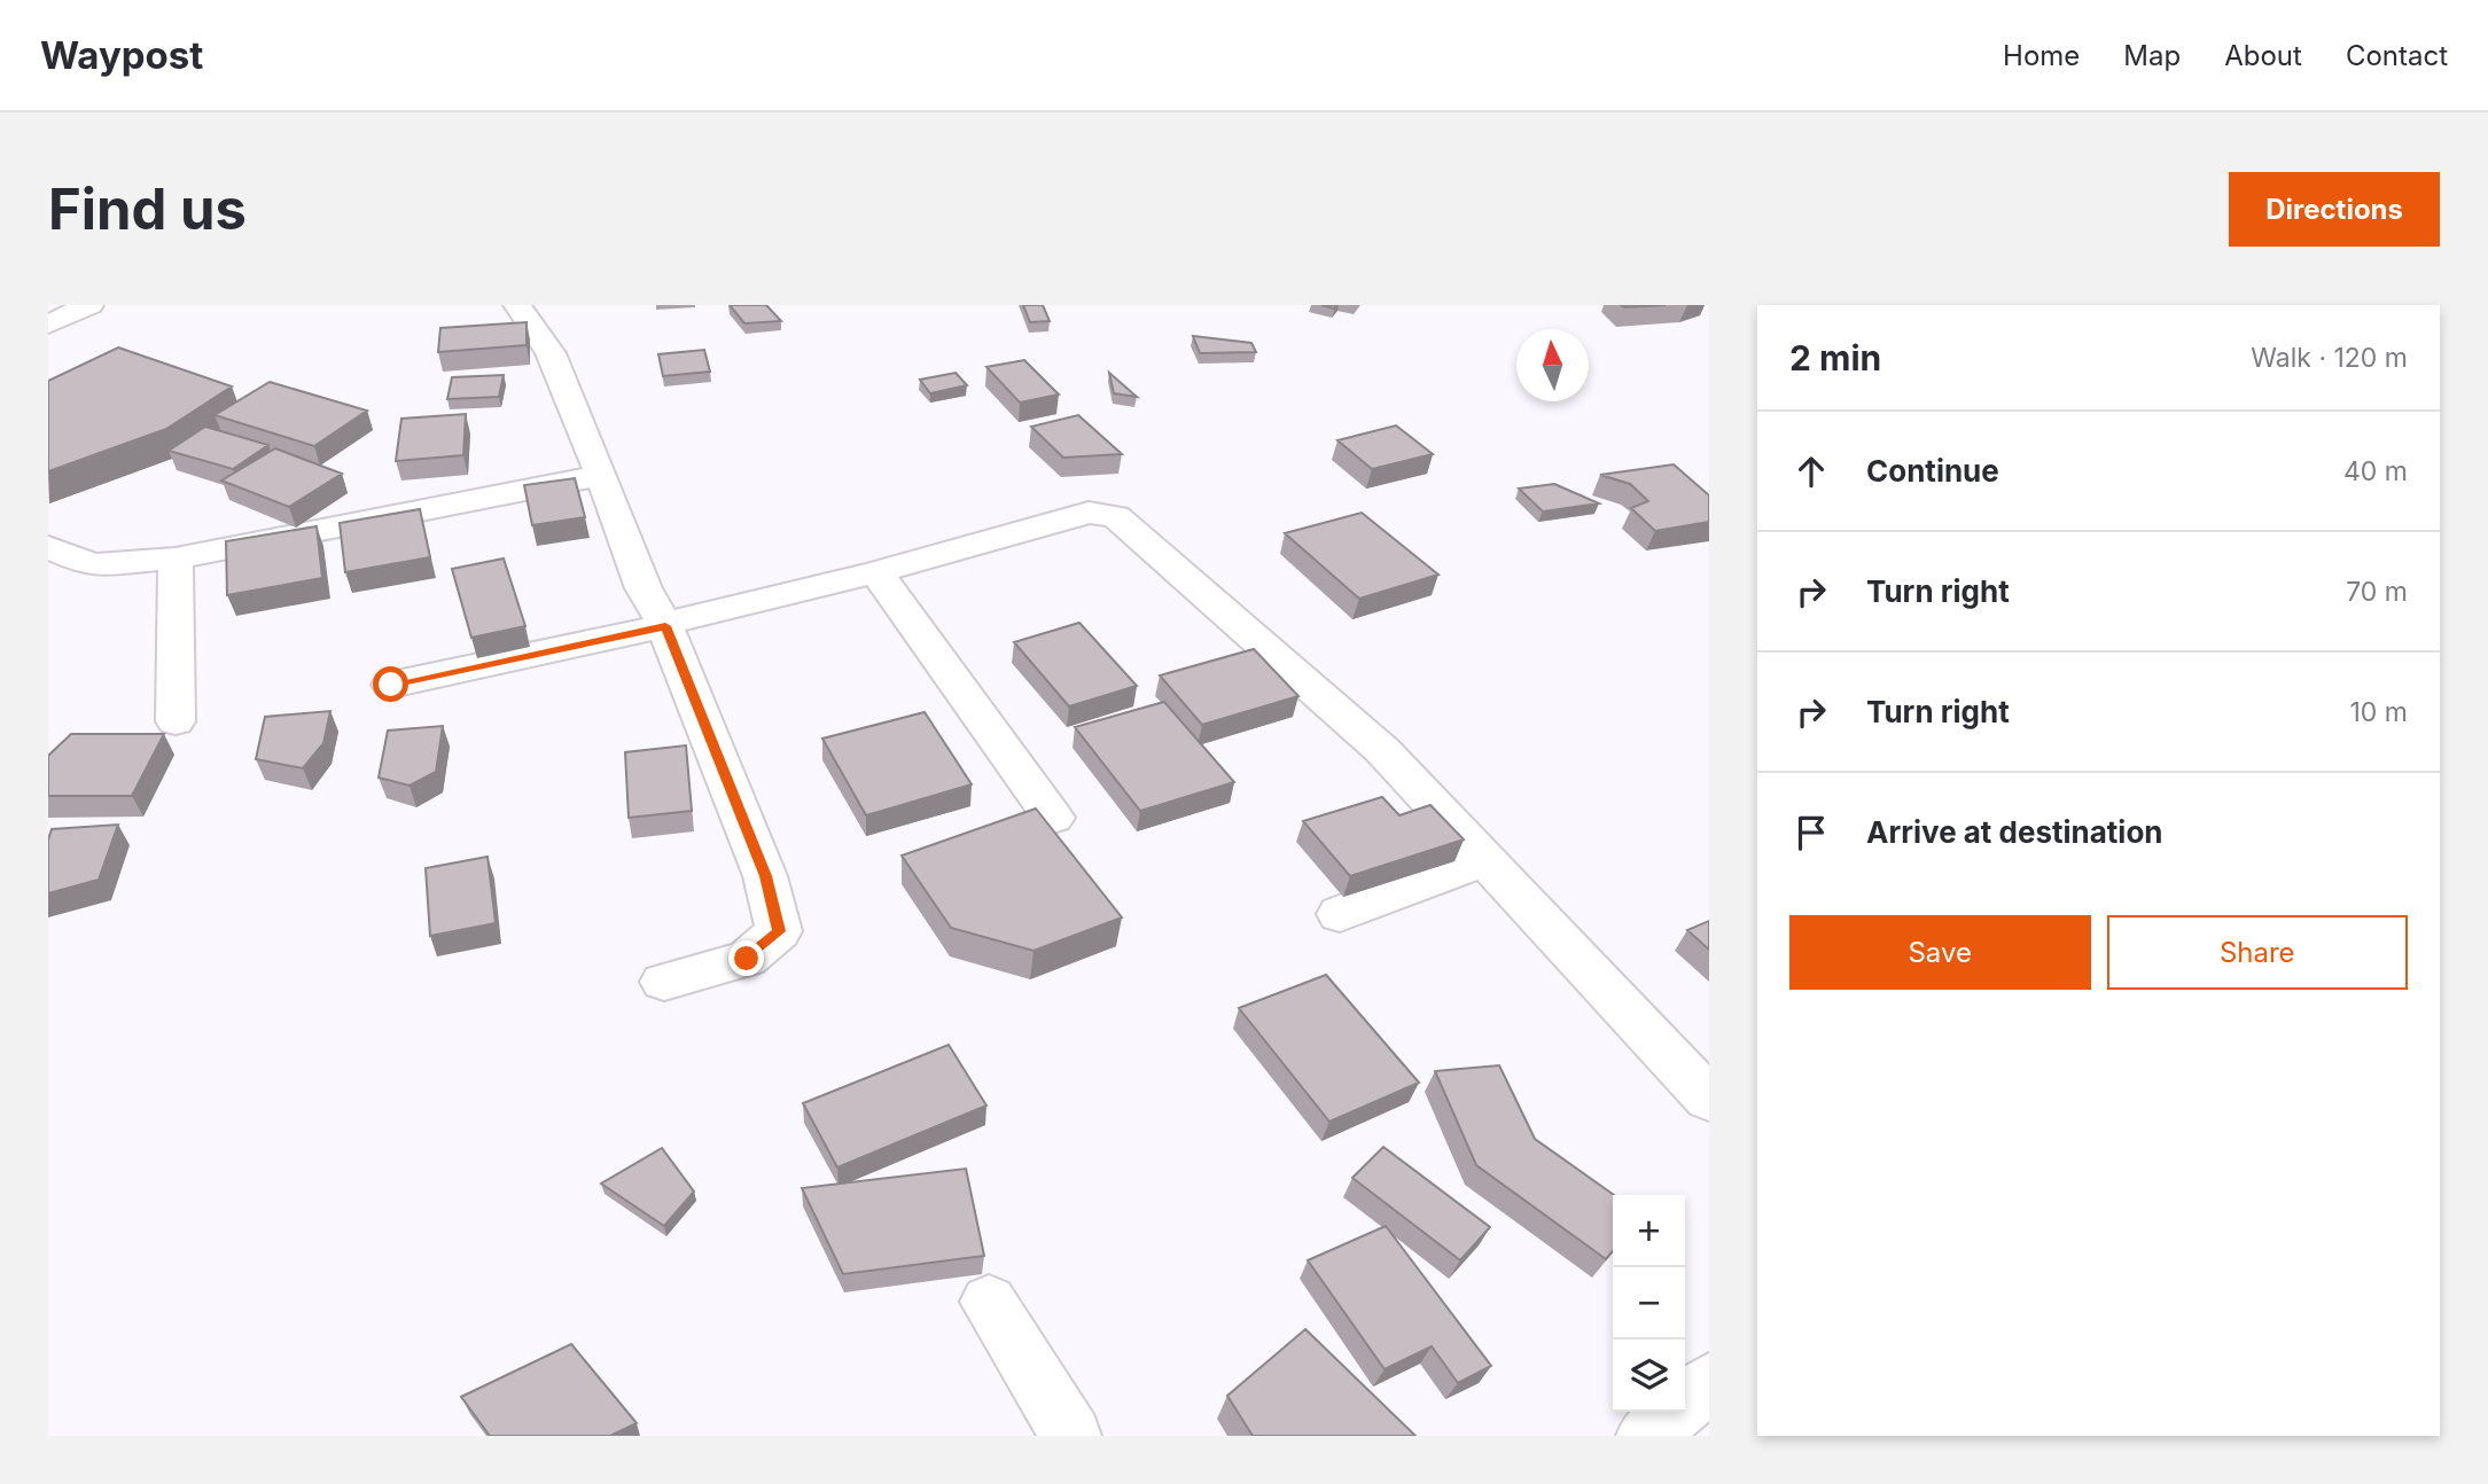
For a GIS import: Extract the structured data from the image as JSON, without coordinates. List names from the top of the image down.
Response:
{
  "north": "top",
  "page": {
    "header": "Waypost",
    "nav": [
      "Home",
      "Map",
      "About",
      "Contact"
    ],
    "buttons": [
      "Directions",
      ["Save", "Share"]
    ],
    "title": "Find us",
    "heading": ["2 min", "Walk · 120 m"],
    "list": [
      ["Continue", "40 m"],
      ["Turn right", "70 m"],
      ["Turn right", "10 m"],
      "Arrive at destination"
    ],
    "map_buttons": ["+", "−"]
  }
}
